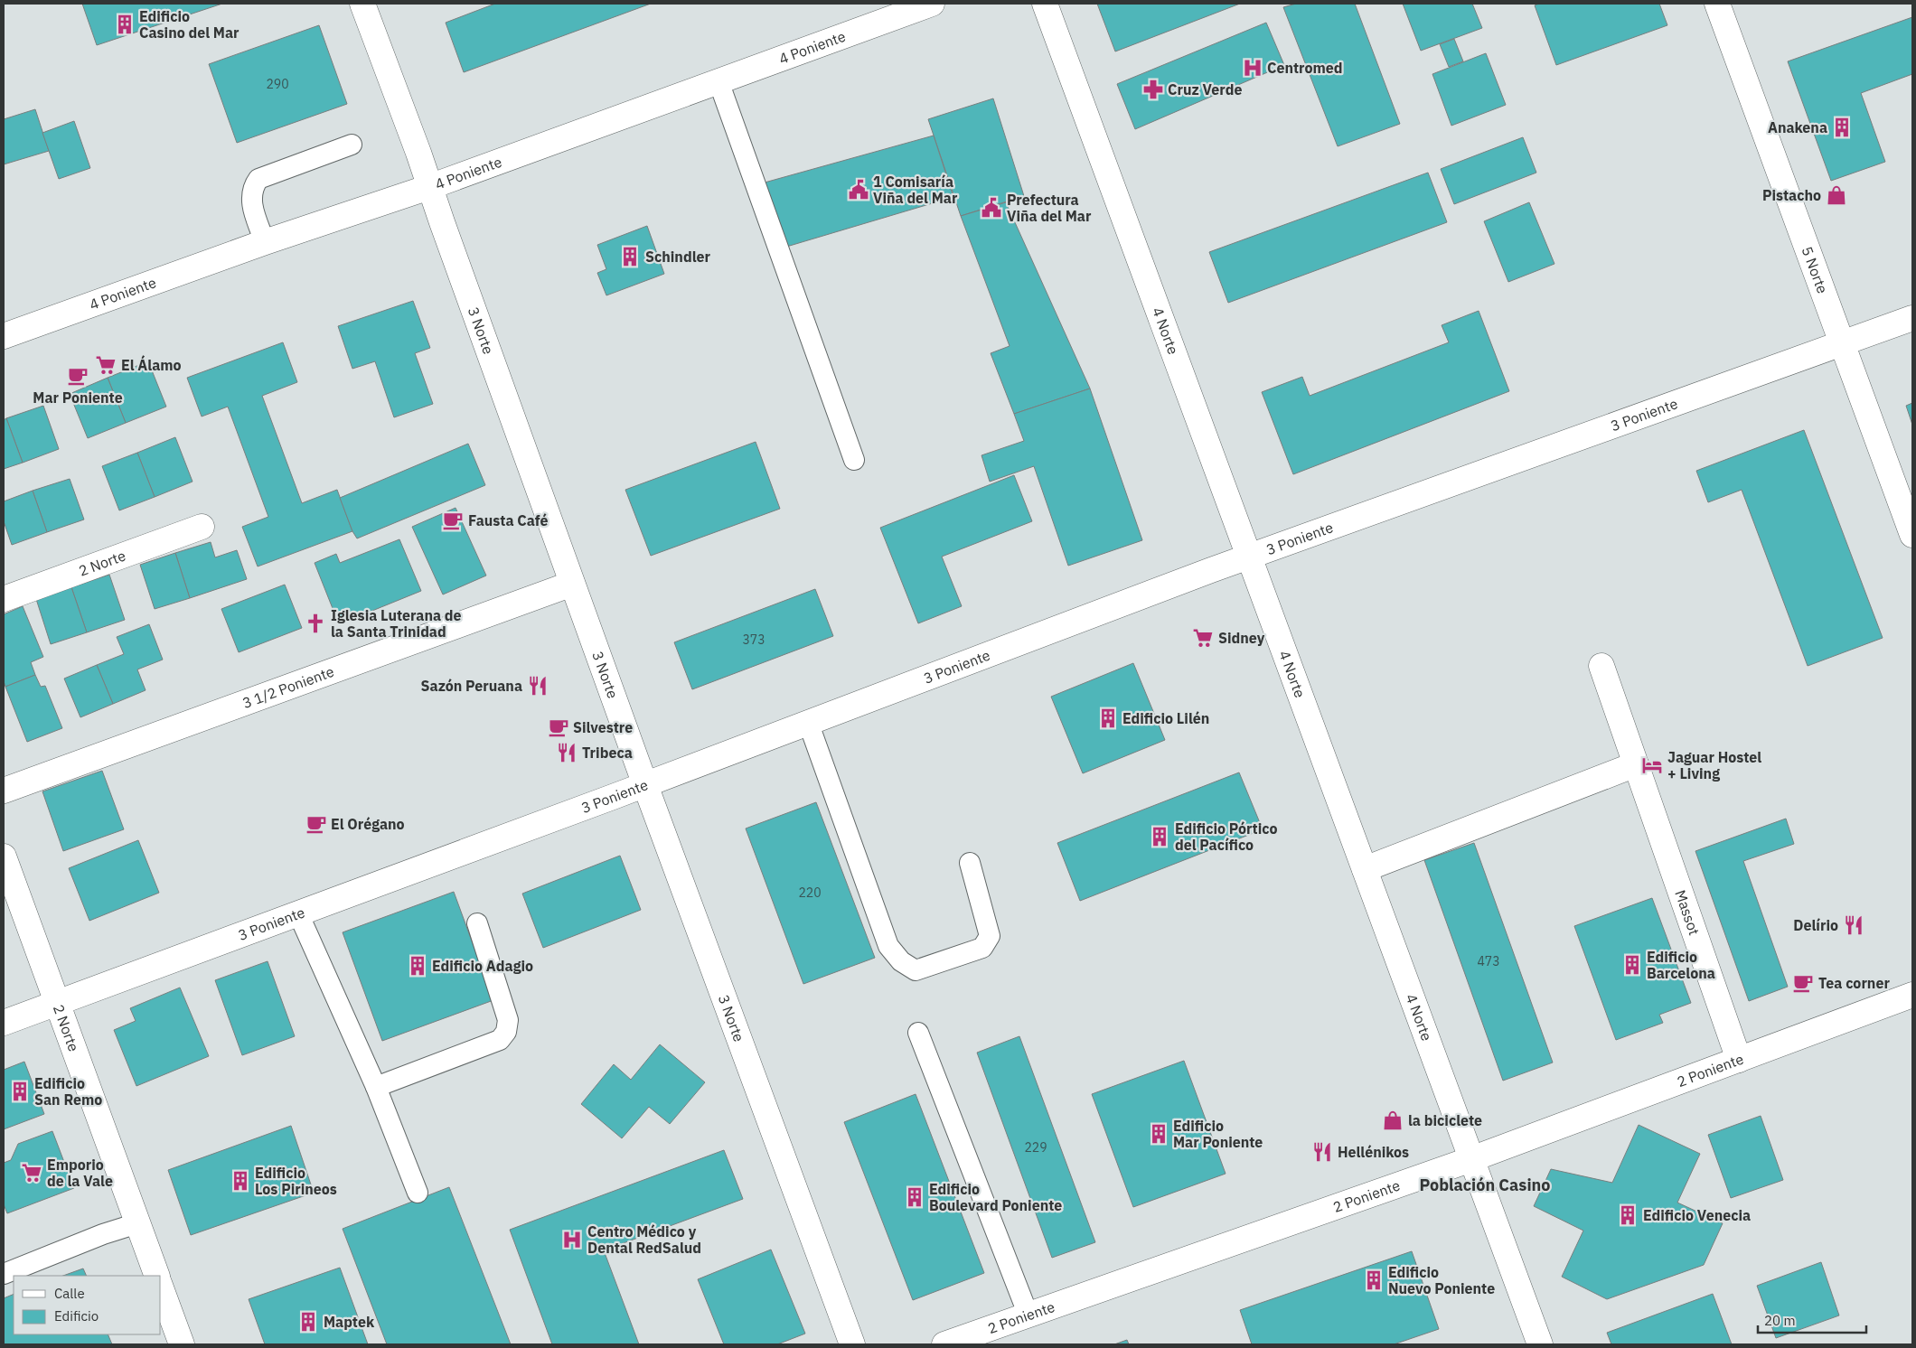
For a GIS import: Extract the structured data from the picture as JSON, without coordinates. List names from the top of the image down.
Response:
{
  "streets": {
    "street": [
      "4 Poniente",
      "5 Norte",
      "3 Norte",
      "4 Norte",
      "3 Poniente",
      "2 Norte",
      "3 1/2 Poniente",
      "Massot",
      "2 Poniente"
    ]
  },
  "crossings": [
    ["4 Poniente", "3 Norte"],
    ["5 Norte", "3 Poniente"],
    ["3 Norte", "3 Poniente"],
    ["3 Norte", "3 1/2 Poniente"],
    ["4 Norte", "3 Poniente"],
    ["4 Norte", "2 Poniente"],
    ["3 Poniente", "2 Norte"],
    ["Massot", "2 Poniente"]
  ],
  "districts": ["Población Casino"],
  "places": {
    "building": [
      "Edificio Casino del Mar",
      "Anakena",
      "Schindler",
      "Edificio Lilén",
      "Edificio Pórtico del Pacífico",
      "Edificio Barcelona",
      "Edificio Adagio",
      "Edificio San Remo",
      "Edificio Mar Poniente",
      "Edificio Los Pirineos",
      "Edificio Boulevard Poniente",
      "Edificio Venecia",
      "Edificio Nuevo Poniente",
      "Maptek"
    ],
    "hospital": ["Centromed", "Centro Médico y Dental RedSalud"],
    "pharmacy": ["Cruz Verde"],
    "public building": ["1 Comisaría Viña del Mar", "Prefectura Viña del Mar"],
    "shop": ["Pistacho", "la biciclete"],
    "supermarket": ["El Álamo", "Sidney", "Emporio de la Vale"],
    "cafe": [
      "Mar Poniente",
      "Fausta Café",
      "Silvestre",
      "El Orégano",
      "Tea corner"
    ],
    "church": ["Iglesia Luterana de la Santa Trinidad"],
    "restaurant": [
      "Sazón Peruana",
      "Tribeca",
      "Delírio",
      "Hellénikos"
    ],
    "hotel": ["Jaguar Hostel + Living"]
  },
  "house_numbers": [
    "290",
    "373",
    "220",
    "473",
    "229"
  ],
  "legend": ["Calle", "Edificio"],
  "scale_bar": "20 m"
}
